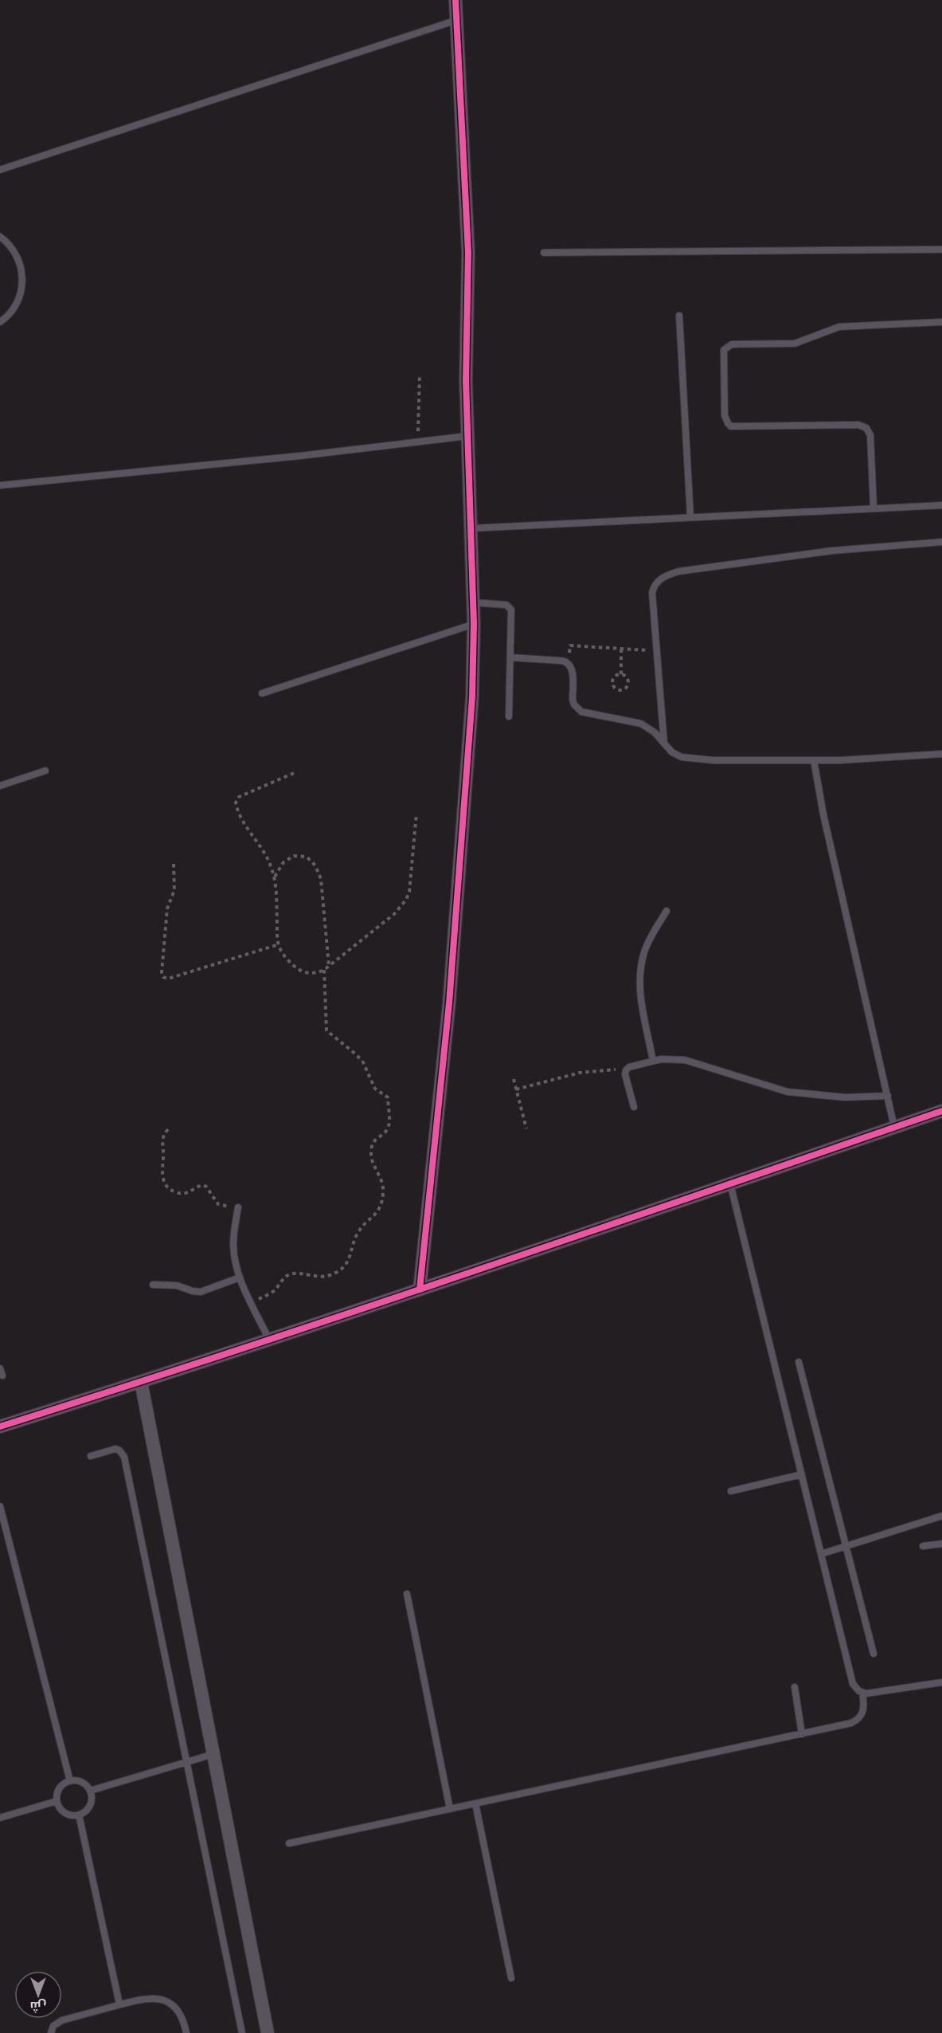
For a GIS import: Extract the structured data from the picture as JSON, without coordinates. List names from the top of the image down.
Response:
{
  "north": "bottom"
}
